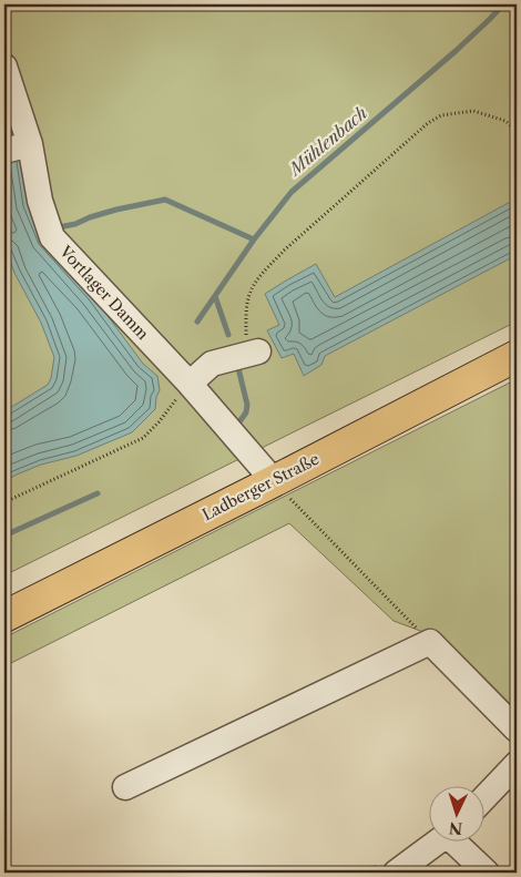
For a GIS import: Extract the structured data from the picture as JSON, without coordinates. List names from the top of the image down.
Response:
{
  "streets": {
    "main road": ["Ladberger Straße"],
    "street": ["Vortlager Damm"]
  },
  "crossings": [
    ["Vortlager Damm", "Ladberger Straße"]
  ],
  "water": ["Mühlenbach"],
  "north": "bottom"
}
